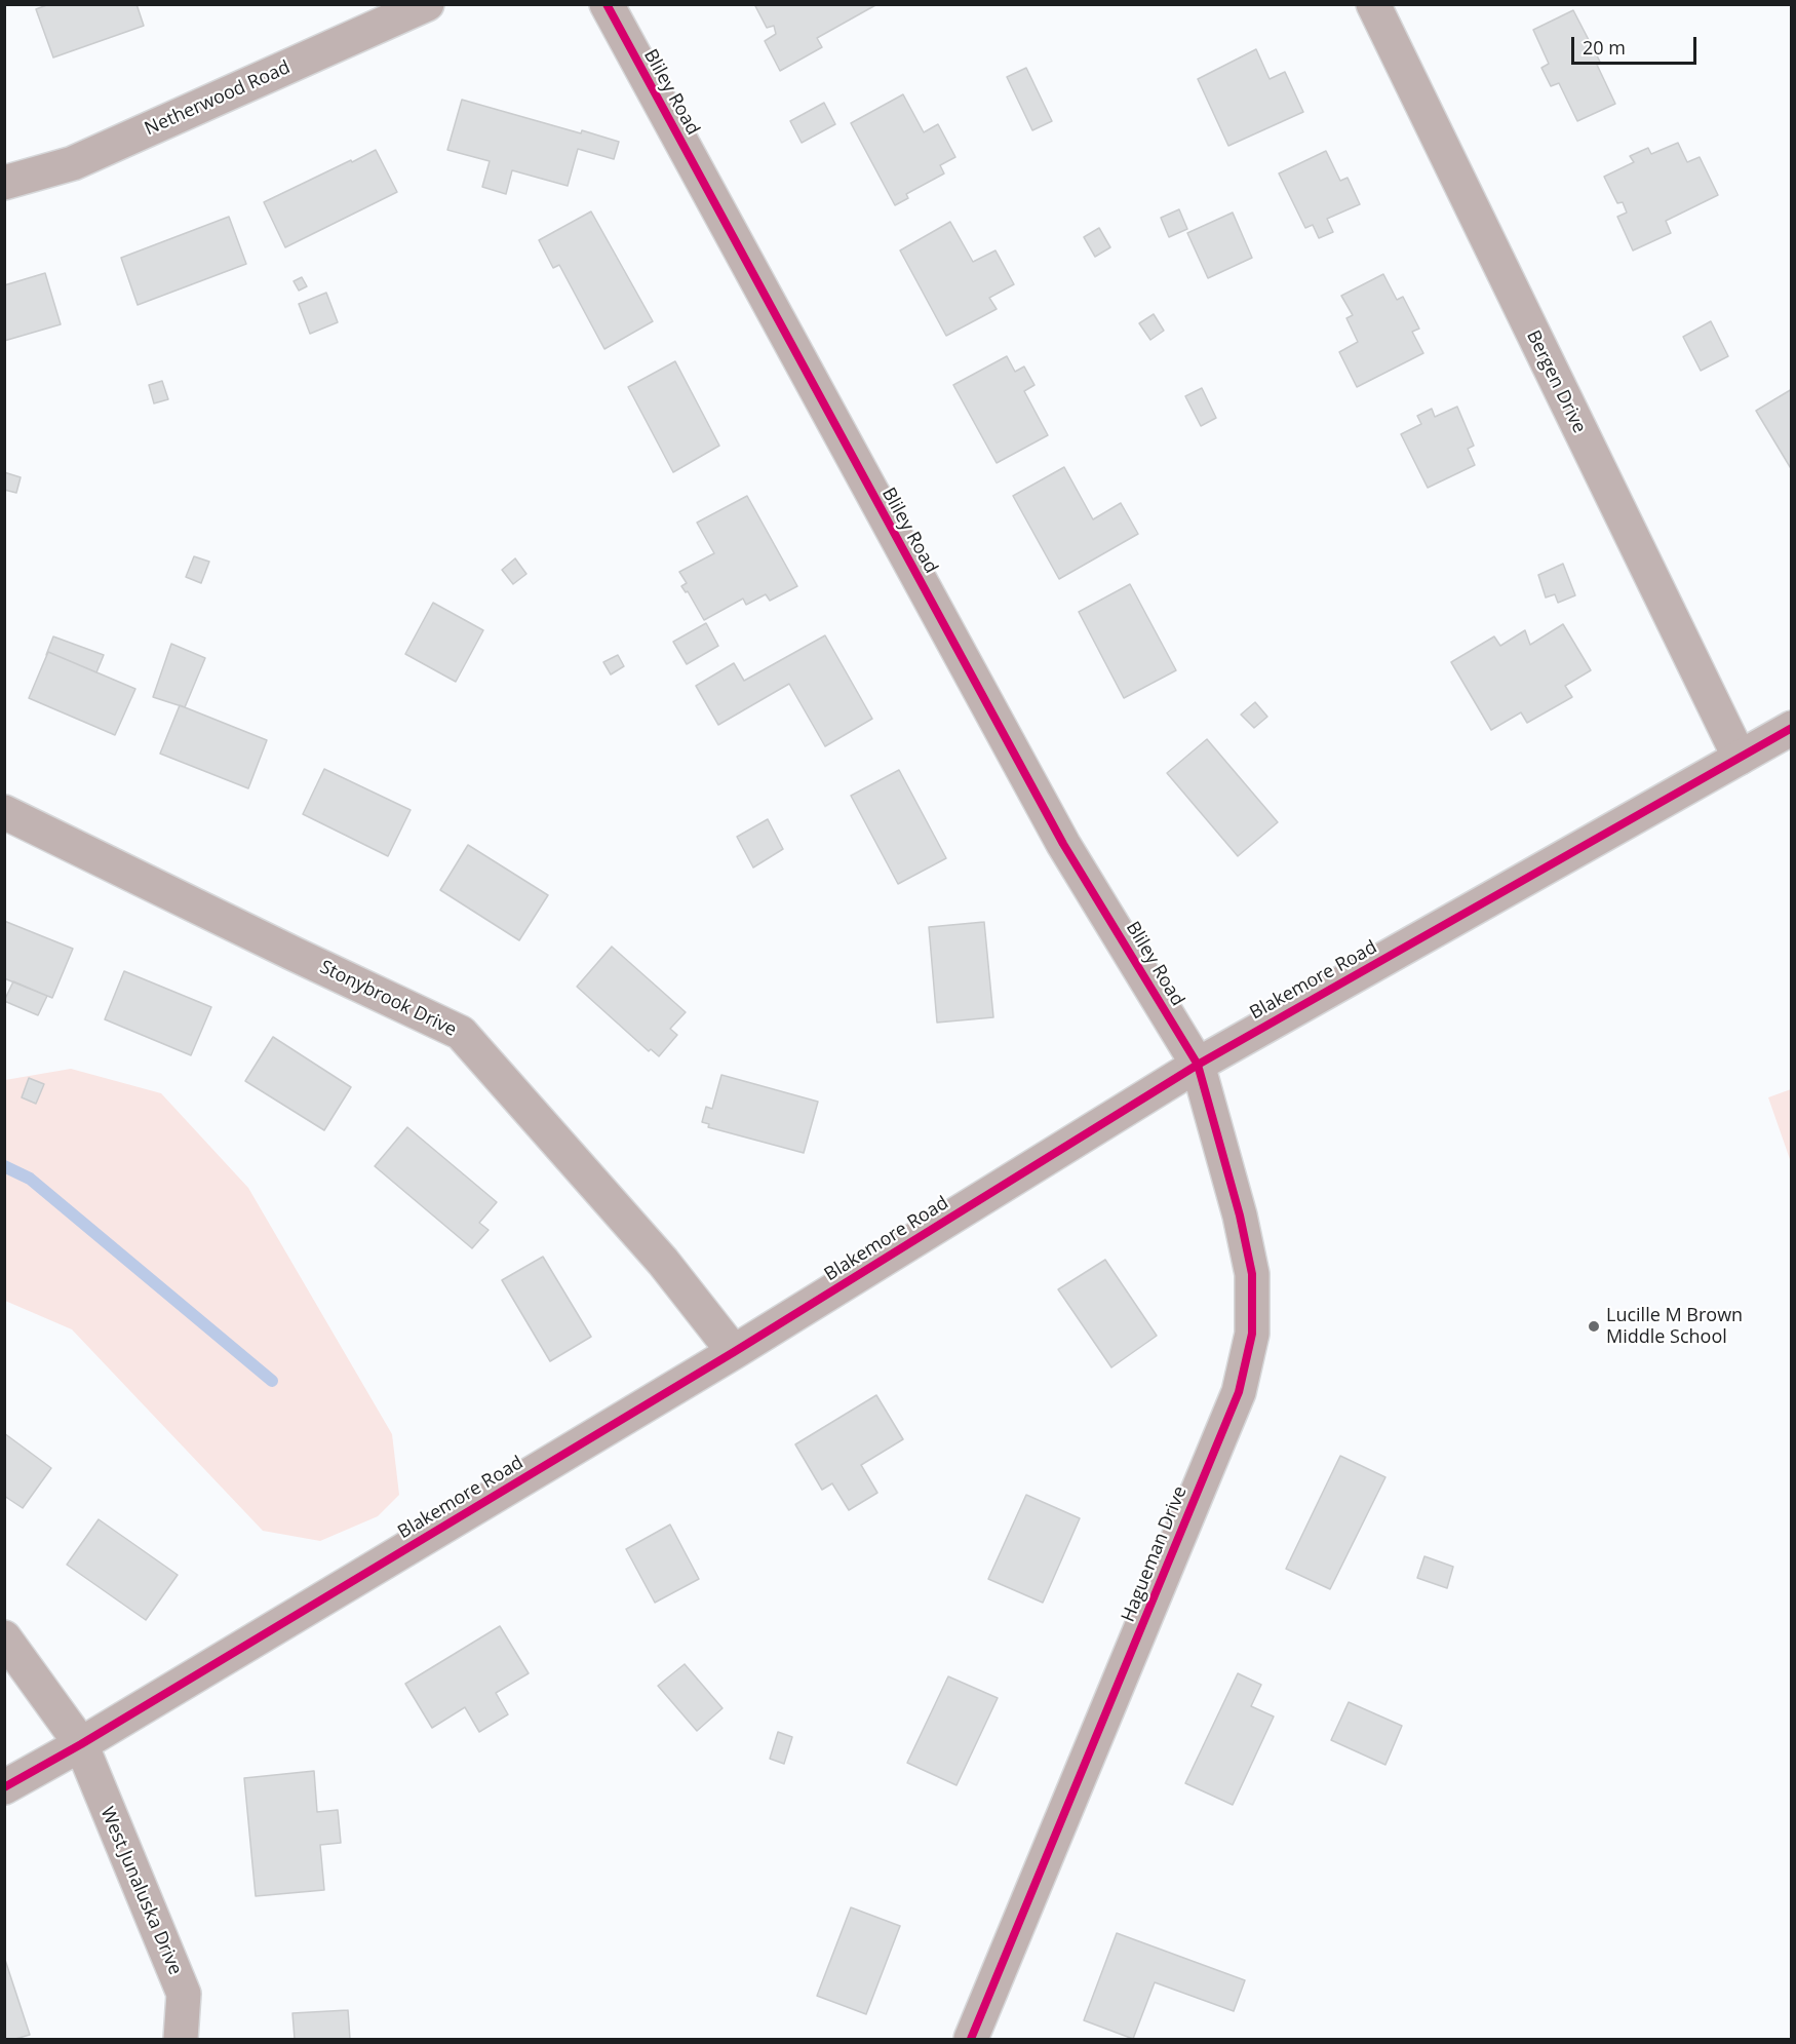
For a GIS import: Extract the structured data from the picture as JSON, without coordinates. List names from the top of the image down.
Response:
{
  "streets": {
    "street": [
      "Bliley Road",
      "Netherwood Road",
      "Bergen Drive",
      "Blakemore Road",
      "Stonybrook Drive",
      "Hagueman Drive",
      "West Junaluska Drive"
    ]
  },
  "crossings": [
    ["Bliley Road", "Blakemore Road"],
    ["Bliley Road", "Hagueman Drive"],
    ["Bergen Drive", "Blakemore Road"],
    ["Blakemore Road", "Stonybrook Drive"],
    ["Blakemore Road", "Hagueman Drive"],
    ["Blakemore Road", "West Junaluska Drive"]
  ],
  "places": ["Lucille M Brown Middle School"],
  "scale_bar": "20 m"
}
